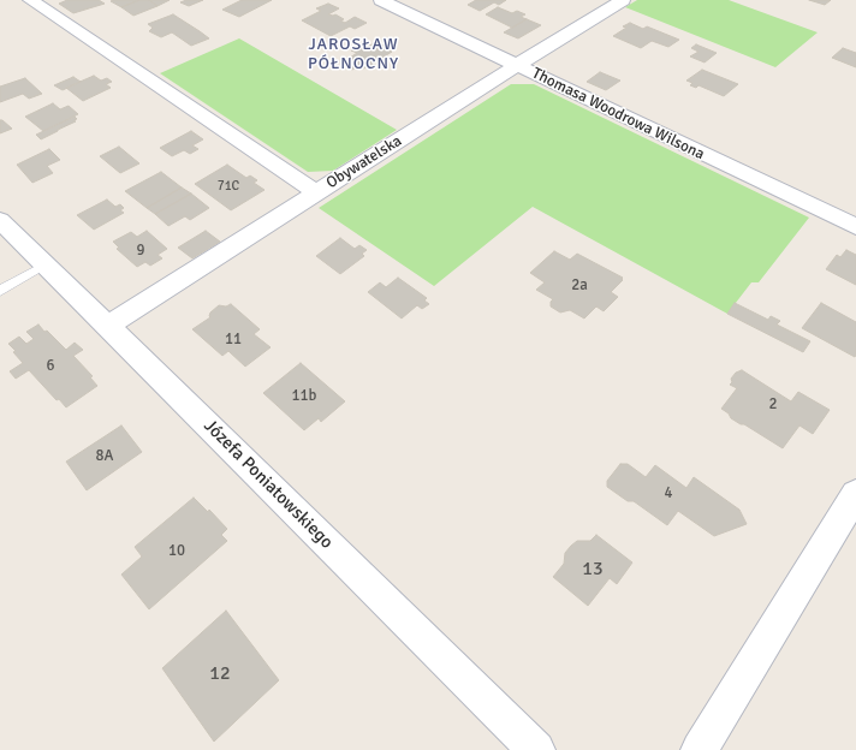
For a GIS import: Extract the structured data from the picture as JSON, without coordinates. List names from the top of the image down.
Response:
{
  "streets": {
    "street": ["Thomasa Woodrowa Wilsona", "Obywatelska", "Józefa Poniatowskiego"]
  },
  "crossings": [
    ["Thomasa Woodrowa Wilsona", "Obywatelska"],
    ["Obywatelska", "Józefa Poniatowskiego"]
  ],
  "districts": ["JAROSŁAW PÓŁNOCNY"],
  "house_numbers": [
    "71C",
    "9",
    "2a",
    "11",
    "6",
    "11b",
    "2",
    "8A",
    "4",
    "10",
    "13",
    "12"
  ]
}
